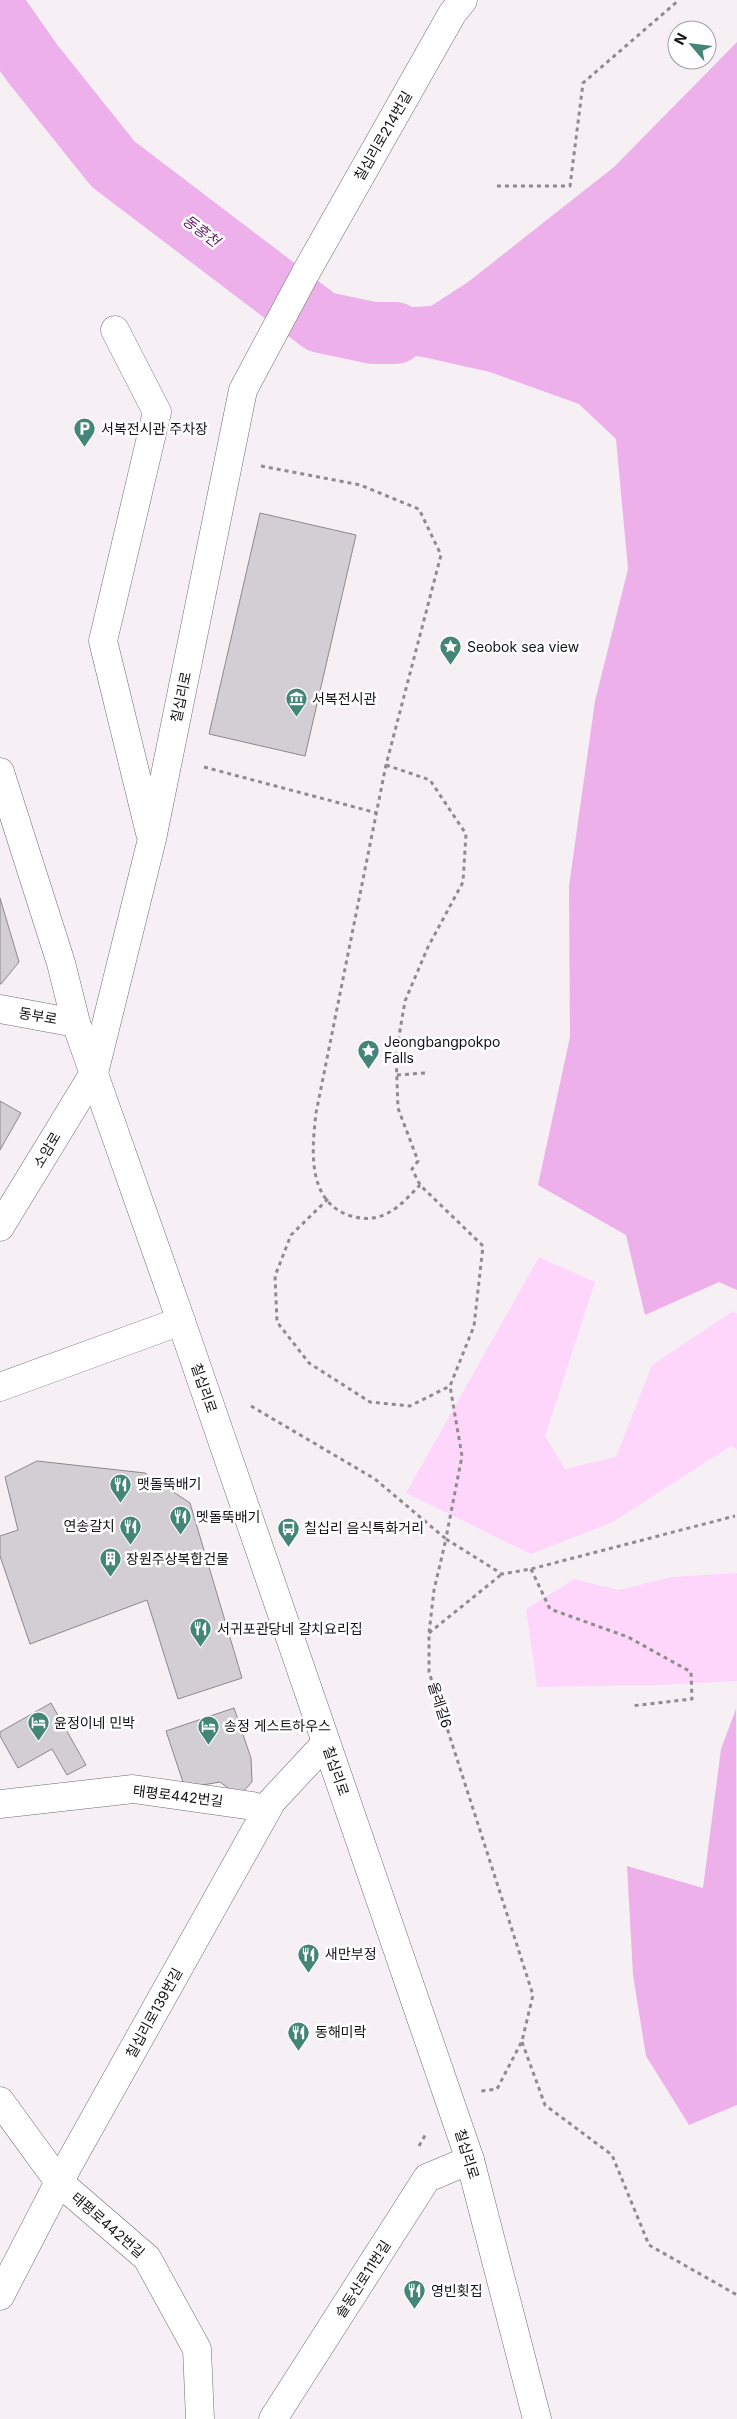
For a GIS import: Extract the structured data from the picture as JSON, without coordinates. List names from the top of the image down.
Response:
{
  "streets": {
    "street": [
      "칠십리로214번길",
      "칠십리로",
      "동부로",
      "소암로",
      "태평로442번길",
      "칠십리로139번길",
      "솔동산로11번길"
    ],
    "path": ["올레길6"]
  },
  "crossings": [
    ["칠십리로214번길", "칠십리로"],
    ["칠십리로", "동부로"],
    ["칠십리로", "소암로"],
    ["칠십리로", "칠십리로139번길"],
    ["칠십리로", "솔동산로11번길"],
    ["태평로442번길", "칠십리로139번길"]
  ],
  "water": ["동홍천"],
  "places": {
    "parking": ["서복전시관 주차장"],
    "place": ["Seobok sea view", "Jeongbangpokpo Falls"],
    "museum": ["서복전시관"],
    "restaurant": [
      "맷돌뚝배기",
      "멧돌뚝배기",
      "연송갈치",
      "서귀포관당네 갈치요리집",
      "새만부정",
      "동해미락",
      "영빈횟집"
    ],
    "bus stop": ["칠십리 음식특화거리"],
    "building": ["장원주상복합건물"],
    "hotel": ["윤정이네 민박", "송정 게스트하우스"]
  },
  "north": "top left"
}
